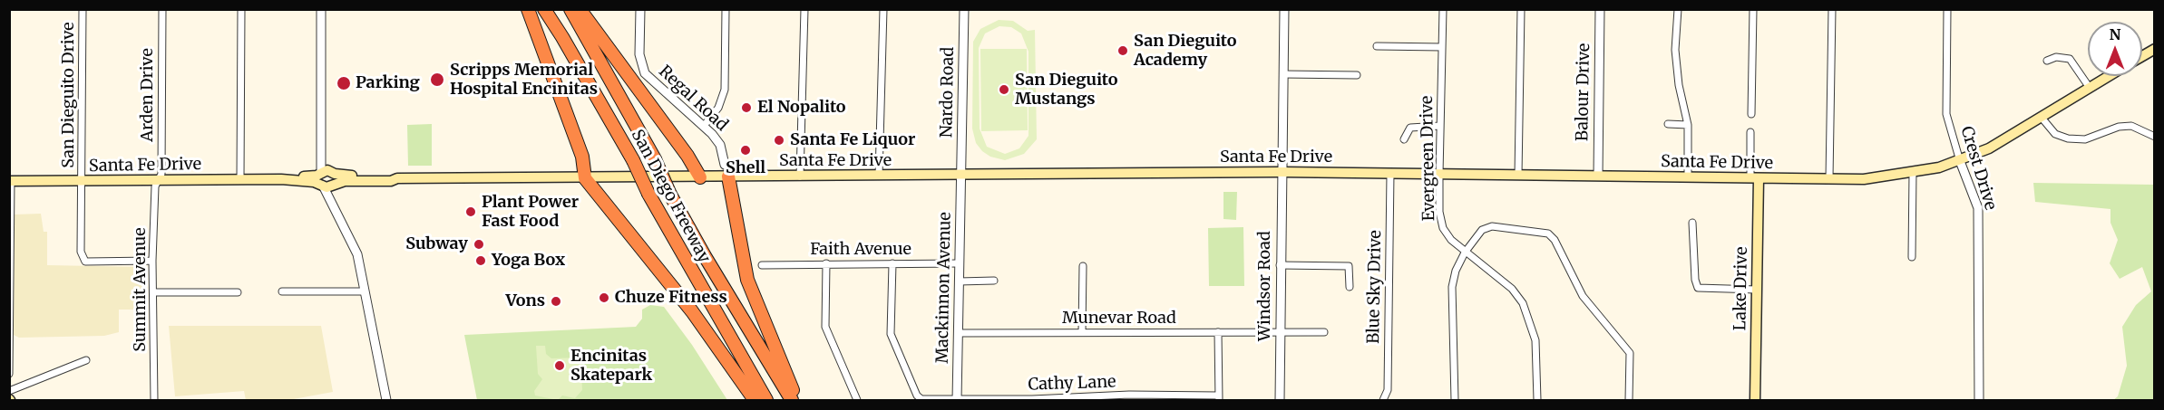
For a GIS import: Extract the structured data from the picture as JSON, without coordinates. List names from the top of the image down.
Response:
{
  "streets": {
    "highway": ["San Diego Freeway"],
    "main road": ["Santa Fe Drive", "Lake Drive"],
    "street": [
      "Nardo Road",
      "Balour Drive",
      "San Dieguito Drive",
      "Arden Drive",
      "Regal Road",
      "Evergreen Drive",
      "Crest Drive",
      "Faith Avenue",
      "Windsor Road",
      "Blue Sky Drive",
      "Mackinnon Avenue",
      "Summit Avenue",
      "Munevar Road",
      "Cathy Lane"
    ]
  },
  "crossings": [
    ["Nardo Road", "Santa Fe Drive"],
    ["Nardo Road", "Mackinnon Avenue"],
    ["Balour Drive", "Santa Fe Drive"],
    ["San Dieguito Drive", "Santa Fe Drive"],
    ["San Dieguito Drive", "Summit Avenue"],
    ["Arden Drive", "Santa Fe Drive"],
    ["Arden Drive", "Summit Avenue"],
    ["Regal Road", "Santa Fe Drive"],
    ["Santa Fe Drive", "Evergreen Drive"],
    ["Santa Fe Drive", "Crest Drive"],
    ["Santa Fe Drive", "Windsor Road"],
    ["Santa Fe Drive", "Blue Sky Drive"],
    ["Santa Fe Drive", "Mackinnon Avenue"],
    ["Santa Fe Drive", "Lake Drive"],
    ["Santa Fe Drive", "Summit Avenue"],
    ["Faith Avenue", "Mackinnon Avenue"],
    ["Windsor Road", "Munevar Road"],
    ["Mackinnon Avenue", "Munevar Road"],
    ["Mackinnon Avenue", "Cathy Lane"]
  ],
  "places": [
    "San Dieguito Academy",
    "Scripps Memorial Hospital Encinitas",
    "Parking",
    "San Dieguito Mustangs",
    "El Nopalito",
    "Santa Fe Liquor",
    "Shell",
    "Plant Power Fast Food",
    "Subway",
    "Yoga Box",
    "Chuze Fitness",
    "Vons",
    "Encinitas Skatepark"
  ],
  "north": "top"
}
